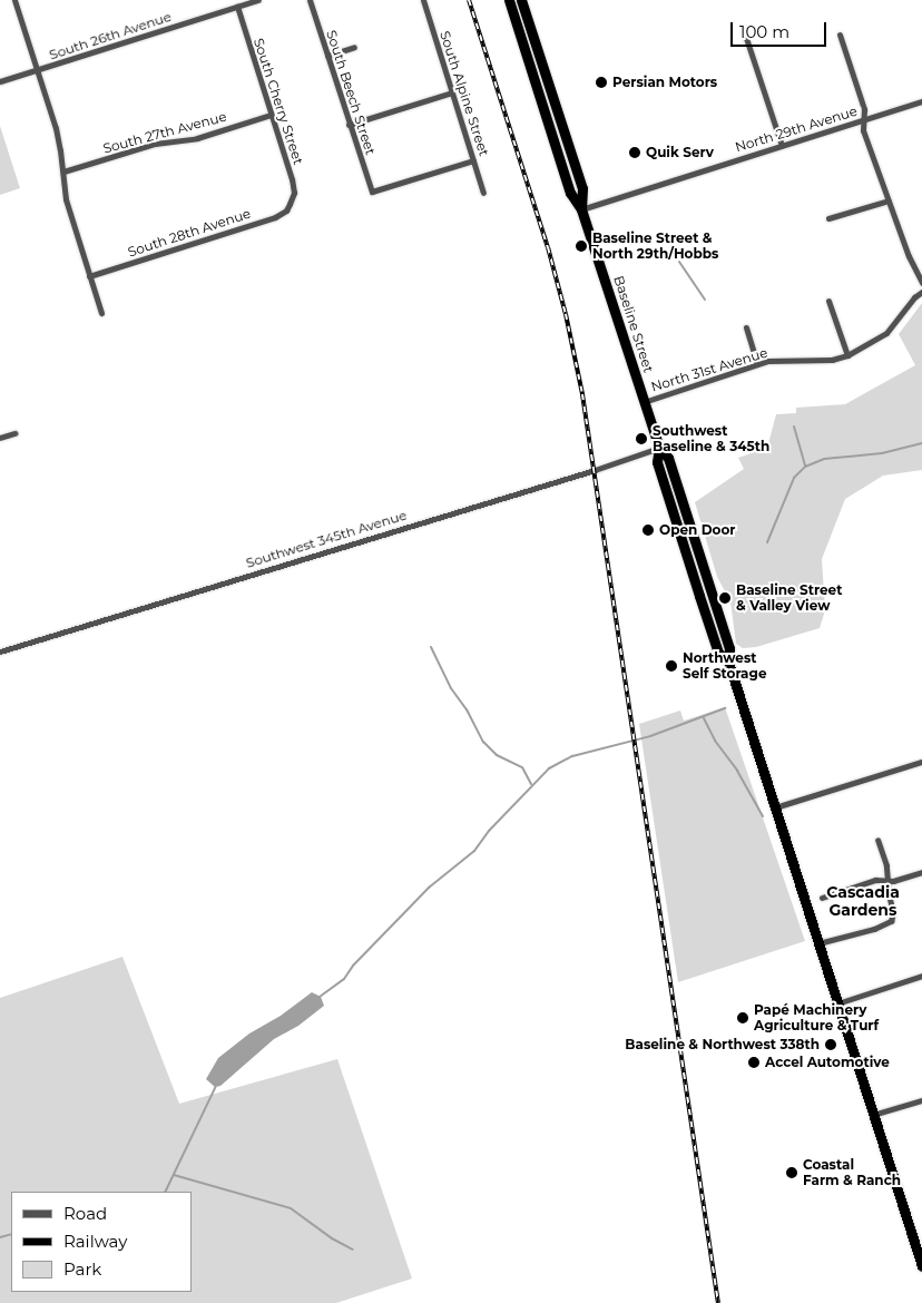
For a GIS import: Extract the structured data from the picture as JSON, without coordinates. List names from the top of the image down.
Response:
{
  "streets": {
    "highway": ["Baseline Street"],
    "street": [
      "South 26th Avenue",
      "South Beech Street",
      "South Alpine Street",
      "South Cherry Street",
      "North 29th Avenue",
      "South 27th Avenue",
      "South 28th Avenue",
      "North 31st Avenue",
      "Southwest 345th Avenue"
    ]
  },
  "crossings": [
    ["South 26th Avenue", "South Cherry Street"],
    ["South Beech Street", "South Alpine Street"],
    ["South Cherry Street", "South 27th Avenue"],
    ["South Cherry Street", "South 28th Avenue"],
    ["North 29th Avenue", "Baseline Street"],
    ["Baseline Street", "North 31st Avenue"],
    ["Baseline Street", "Southwest 345th Avenue"]
  ],
  "districts": ["Cascadia Gardens"],
  "places": [
    "Persian Motors",
    "Quik Serv",
    "Baseline Street & North 29th/Hobbs",
    "Southwest Baseline & 345th",
    "Open Door",
    "Baseline Street & Valley View",
    "Northwest Self Storage",
    "Papé Machinery Agriculture & Turf",
    "Baseline & Northwest 338th",
    "Accel Automotive",
    "Coastal Farm & Ranch"
  ],
  "legend": ["Road", "Railway", "Park"],
  "scale_bar": "100 m"
}
